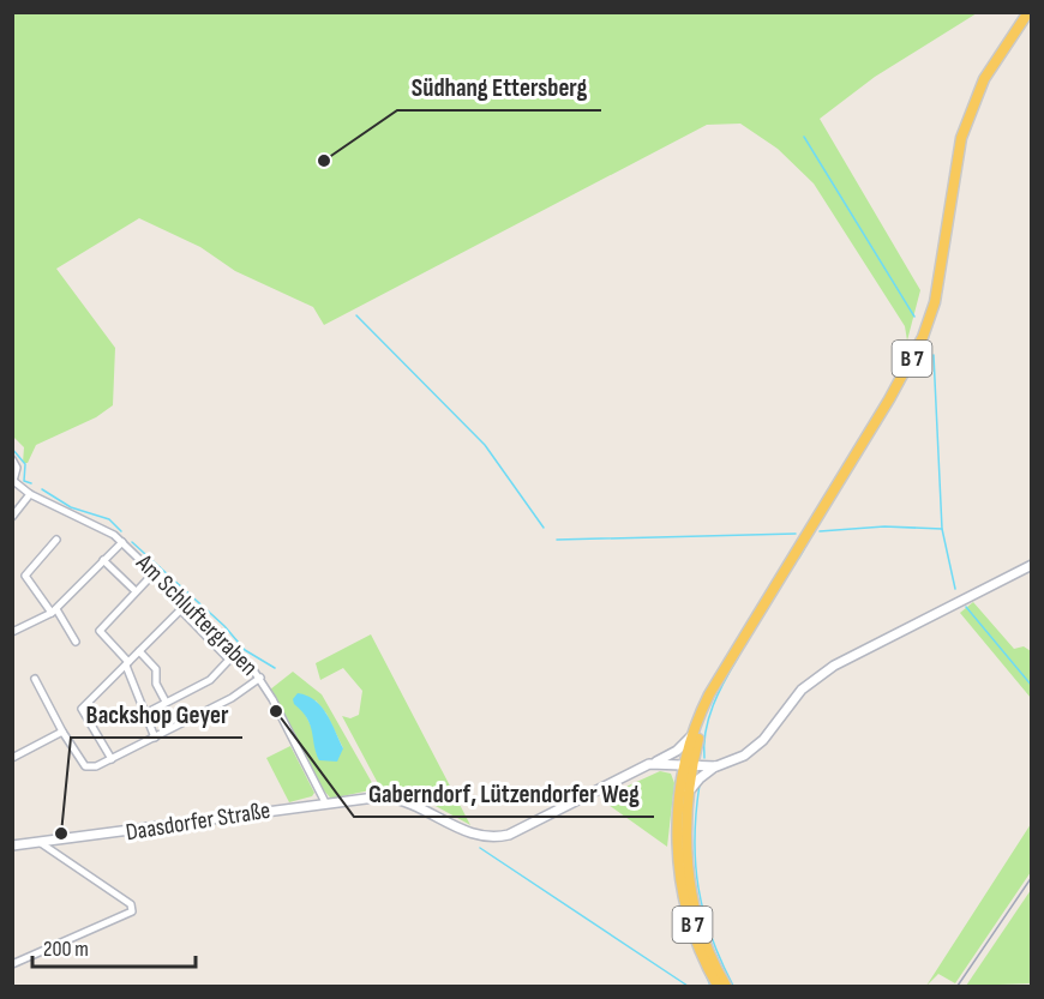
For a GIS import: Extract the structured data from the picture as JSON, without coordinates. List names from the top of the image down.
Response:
{
  "streets": {
    "main road": ["B 7"],
    "street": ["Am Schluftergraben", "Daasdorfer Straße"]
  },
  "crossings": [
    ["B 7", "Daasdorfer Straße"],
    ["Am Schluftergraben", "Daasdorfer Straße"]
  ],
  "places": ["Südhang Ettersberg", "Gaberndorf, Lützendorfer Weg", "Backshop Geyer"],
  "scale_bar": "200 m"
}
